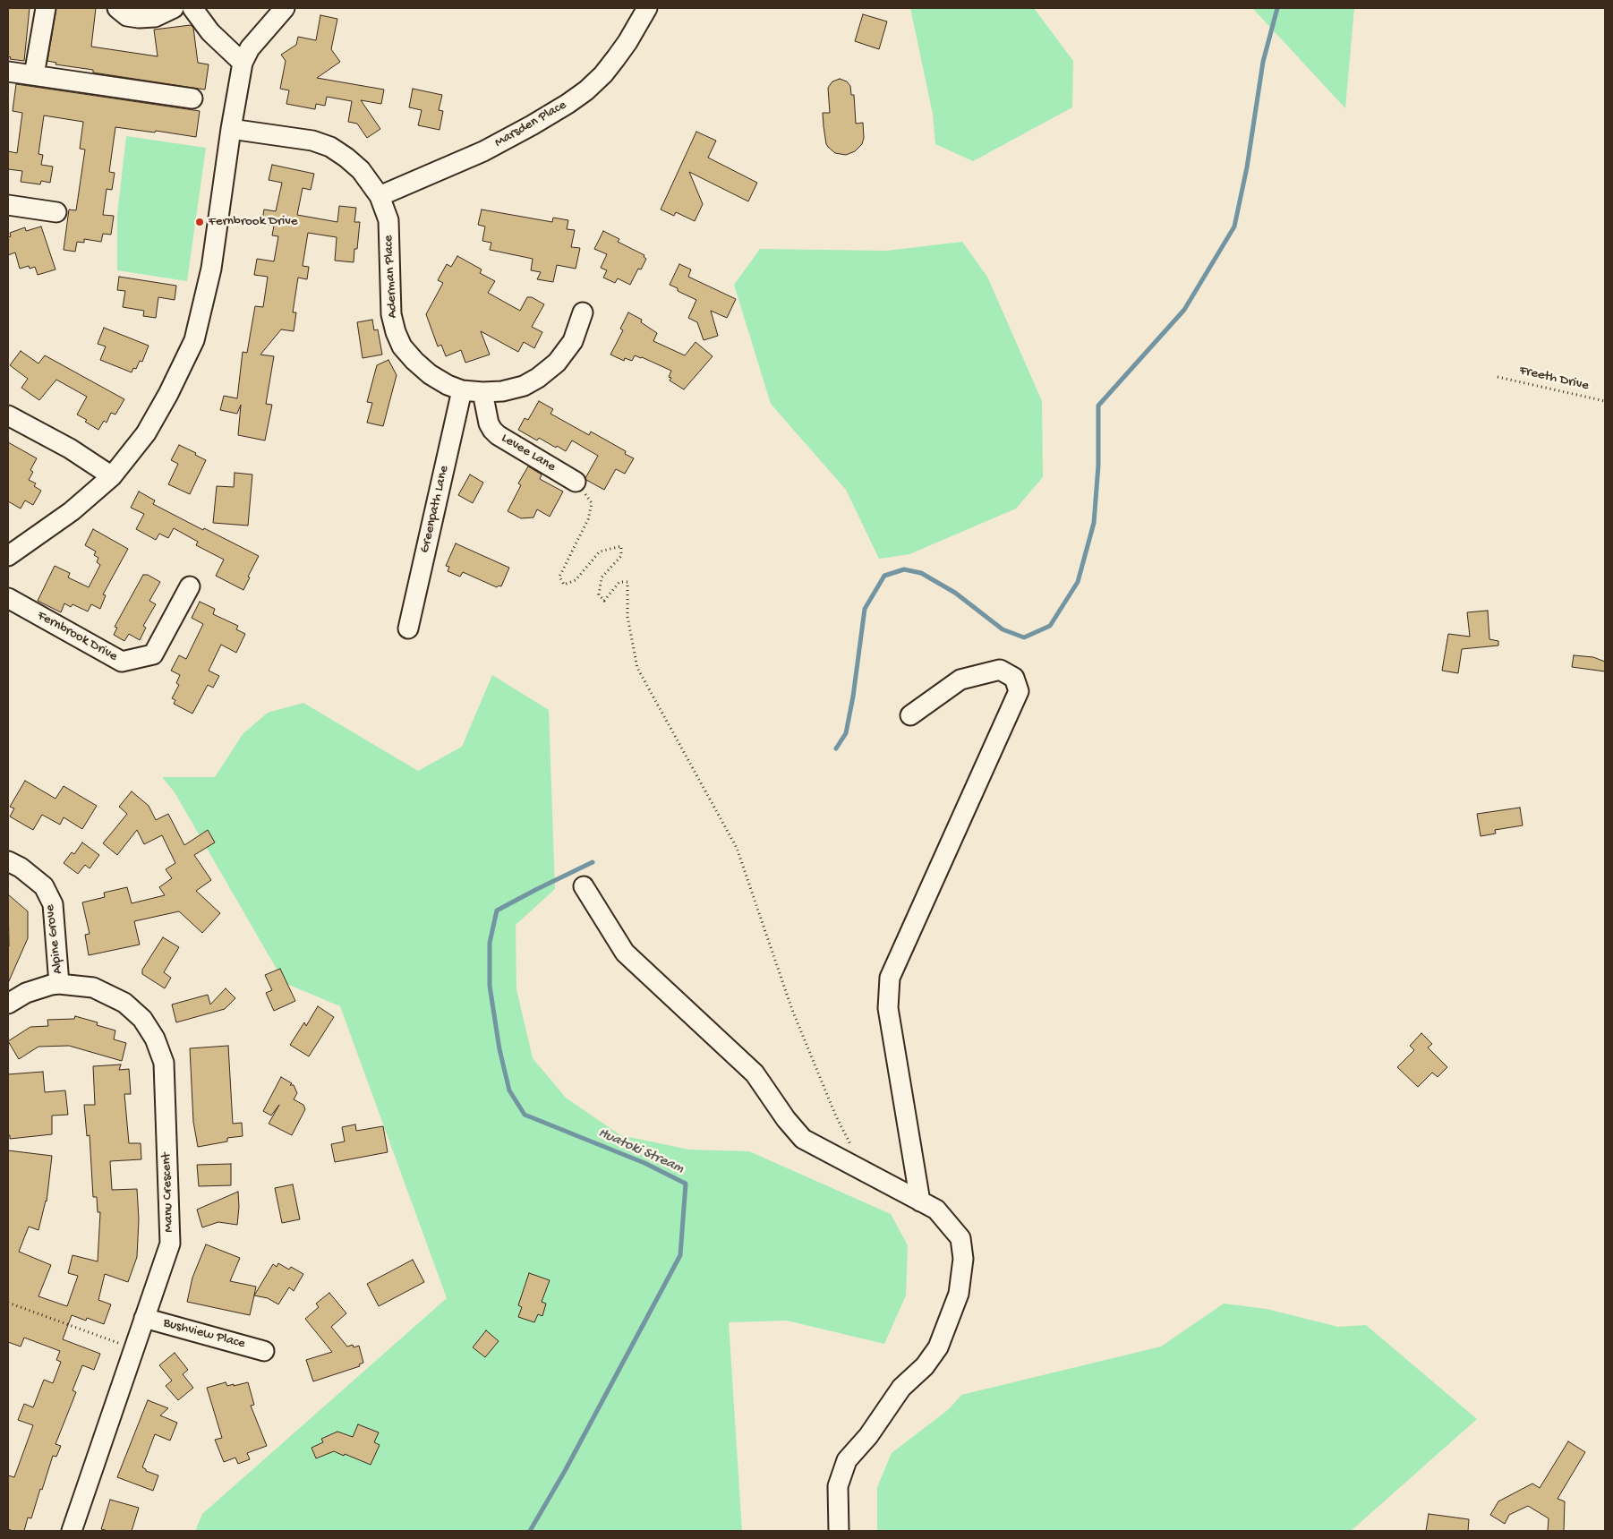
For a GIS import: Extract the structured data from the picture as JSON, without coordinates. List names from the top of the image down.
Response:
{
  "streets": {
    "street": [
      "Marsden Place",
      "Aderman Place",
      "Levee Lane",
      "Greenpath Lane",
      "Fernbrook Drive",
      "Alpine Grove",
      "Manu Crescent",
      "Bushview Place"
    ],
    "path": ["Freeth Drive"]
  },
  "crossings": [
    ["Marsden Place", "Aderman Place"],
    ["Aderman Place", "Levee Lane"],
    ["Aderman Place", "Greenpath Lane"],
    ["Alpine Grove", "Manu Crescent"],
    ["Manu Crescent", "Bushview Place"]
  ],
  "water": ["Huatoki Stream"],
  "places": ["Fernbrook Drive"]
}
